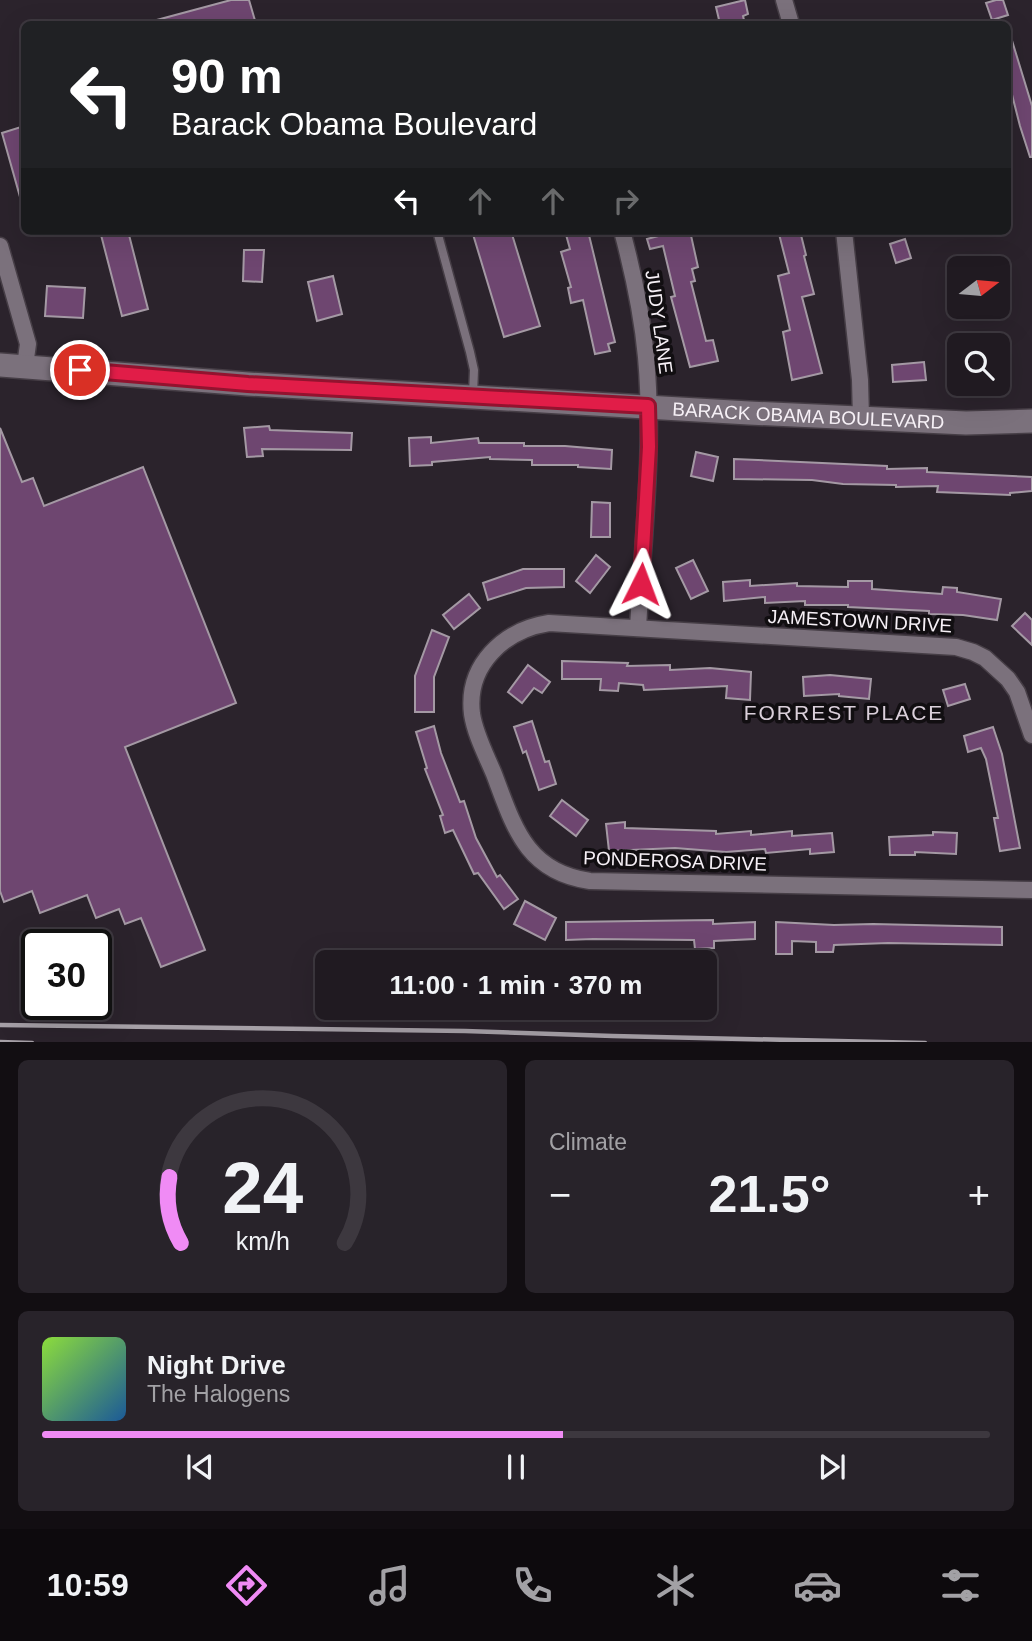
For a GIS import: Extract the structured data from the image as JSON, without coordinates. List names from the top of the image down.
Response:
{
  "streets": {
    "main road": ["BARACK OBAMA BOULEVARD"],
    "street": ["JUDY LANE", "JAMESTOWN DRIVE", "PONDEROSA DRIVE"]
  },
  "crossings": [
    ["JUDY LANE", "BARACK OBAMA BOULEVARD"],
    ["JUDY LANE", "JAMESTOWN DRIVE"],
    ["JUDY LANE", "PONDEROSA DRIVE"],
    ["JAMESTOWN DRIVE", "PONDEROSA DRIVE"]
  ],
  "districts": ["FORREST PLACE"],
  "north": "right",
  "page": {
    "turn": ["90 m", "Barack Obama Boulevard"],
    "limit": "30",
    "trip": "11:00 · 1 min · 370 m",
    "tile": "Climate",
    "heat": ["−", "21.5°", "+"],
    "song": ["Night Drive", "The Halogens"],
    "tabs": "10:59",
    "gauge": ["24", "km/h"]
  }
}
